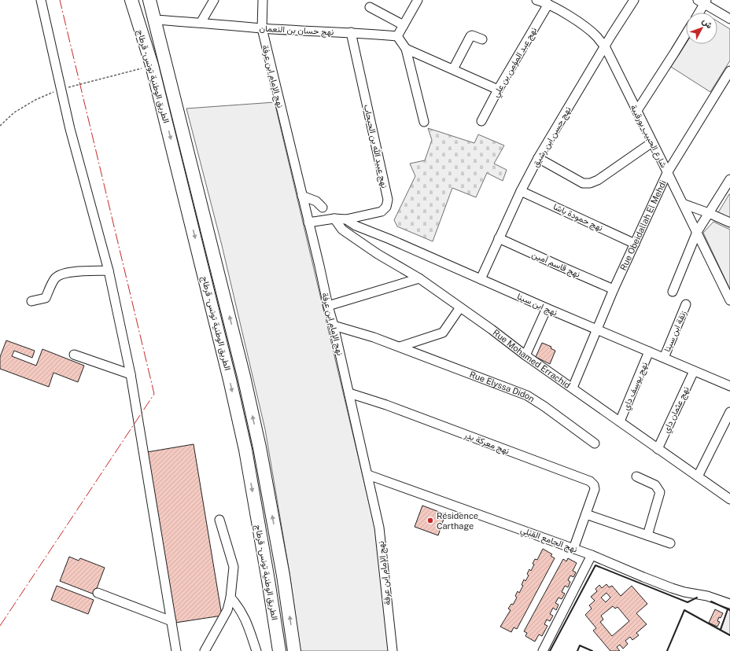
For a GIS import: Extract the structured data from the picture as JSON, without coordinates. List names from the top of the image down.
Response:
{
  "streets": {
    "highway": ["الطريق الوطنية تونس - قرطاج"],
    "street": [
      "نهج حسان بن النعمان",
      "نهج عبد المؤمن بن علي",
      "نهج الإمام ابن عرفة",
      "شارع الحبيب بورقيبة",
      "نهج حسن ابن رشيق",
      "نهج عبيد الله بن الحبحاب",
      "نهج حمودة باشا",
      "Rue Obeidallah El Mehdi",
      "نهج قاسم أمين",
      "نهج ابن سينا",
      "زنقة ابن سينا",
      "Rue Mohamed Errachid",
      "نهج يوسف داي",
      "Rue Elyssa Didon",
      "نهج عثمان داي",
      "نهج معركة بدر",
      "نهج الجامع القِبْلي"
    ]
  },
  "crossings": [
    ["نهج حسان بن النعمان", "الطريق الوطنية تونس - قرطاج"],
    ["نهج حسان بن النعمان", "نهج الإمام ابن عرفة"],
    ["نهج حسان بن النعمان", "نهج عبيد الله بن الحبحاب"],
    ["نهج عبد المؤمن بن علي", "شارع الحبيب بورقيبة"],
    ["نهج الإمام ابن عرفة", "نهج عبيد الله بن الحبحاب"],
    ["نهج الإمام ابن عرفة", "Rue Elyssa Didon"],
    ["نهج الإمام ابن عرفة", "نهج معركة بدر"],
    ["نهج الإمام ابن عرفة", "نهج الجامع القِبْلي"],
    ["شارع الحبيب بورقيبة", "نهج حسن ابن رشيق"],
    ["شارع الحبيب بورقيبة", "Rue Obeidallah El Mehdi"],
    ["نهج حسن ابن رشيق", "نهج حمودة باشا"],
    ["نهج حسن ابن رشيق", "نهج قاسم أمين"],
    ["نهج حسن ابن رشيق", "نهج ابن سينا"],
    ["نهج عبيد الله بن الحبحاب", "نهج ابن سينا"],
    ["نهج عبيد الله بن الحبحاب", "Rue Mohamed Errachid"],
    ["نهج حمودة باشا", "Rue Obeidallah El Mehdi"],
    ["Rue Obeidallah El Mehdi", "نهج قاسم أمين"],
    ["Rue Obeidallah El Mehdi", "نهج ابن سينا"],
    ["Rue Obeidallah El Mehdi", "Rue Mohamed Errachid"],
    ["نهج ابن سينا", "زنقة ابن سينا"],
    ["نهج ابن سينا", "نهج يوسف داي"],
    ["نهج ابن سينا", "نهج عثمان داي"],
    ["Rue Mohamed Errachid", "نهج يوسف داي"],
    ["Rue Mohamed Errachid", "نهج عثمان داي"],
    ["نهج معركة بدر", "نهج الجامع القِبْلي"]
  ],
  "places": ["Résidence Carthage"],
  "north": "top right"
}
